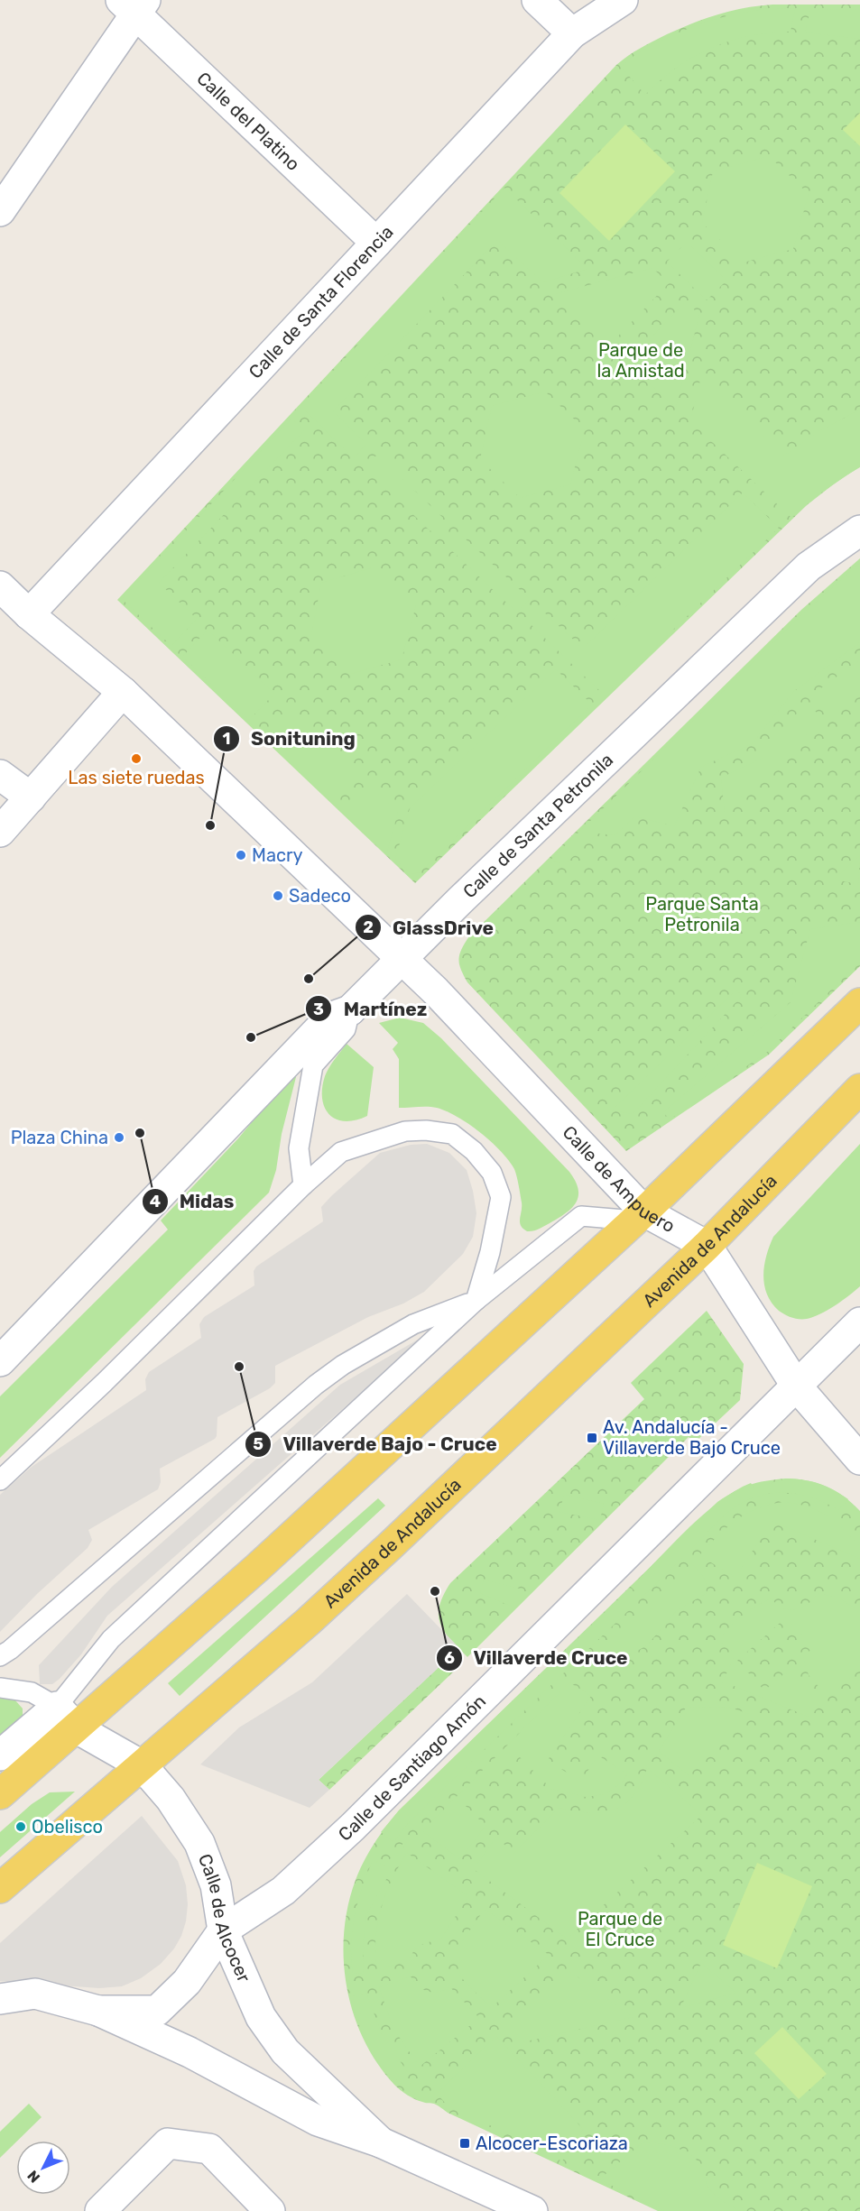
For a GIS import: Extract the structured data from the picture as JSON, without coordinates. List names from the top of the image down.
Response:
{
  "streets": {
    "main road": ["Avenida de Andalucía"],
    "street": [
      "Calle del Platino",
      "Calle de Santa Florencia",
      "Calle de Santa Petronila",
      "Calle de Ampuero",
      "Calle de Santiago Amón",
      "Calle de Alcocer"
    ]
  },
  "crossings": [
    ["Calle del Platino", "Calle de Santa Florencia"],
    ["Calle de Santa Florencia", "Calle de Ampuero"],
    ["Calle de Santa Petronila", "Calle de Ampuero"],
    ["Calle de Ampuero", "Avenida de Andalucía"],
    ["Calle de Ampuero", "Calle de Santiago Amón"],
    ["Avenida de Andalucía", "Calle de Alcocer"],
    ["Calle de Santiago Amón", "Calle de Alcocer"]
  ],
  "parks": ["Parque de la Amistad", "Parque Santa Petronila", "Parque de El Cruce"],
  "places": {
    "other": [
      "Las siete ruedas",
      "Sonituning",
      "Macry",
      "Sadeco",
      "GlassDrive",
      "Martínez",
      "Midas",
      "Plaza China",
      "Villaverde Bajo - Cruce",
      "Villaverde Cruce",
      "Obelisco"
    ],
    "transit": ["Av. Andalucía - Villaverde Bajo Cruce", "Alcocer-Escoriaza"]
  },
  "north": "bottom left"
}
